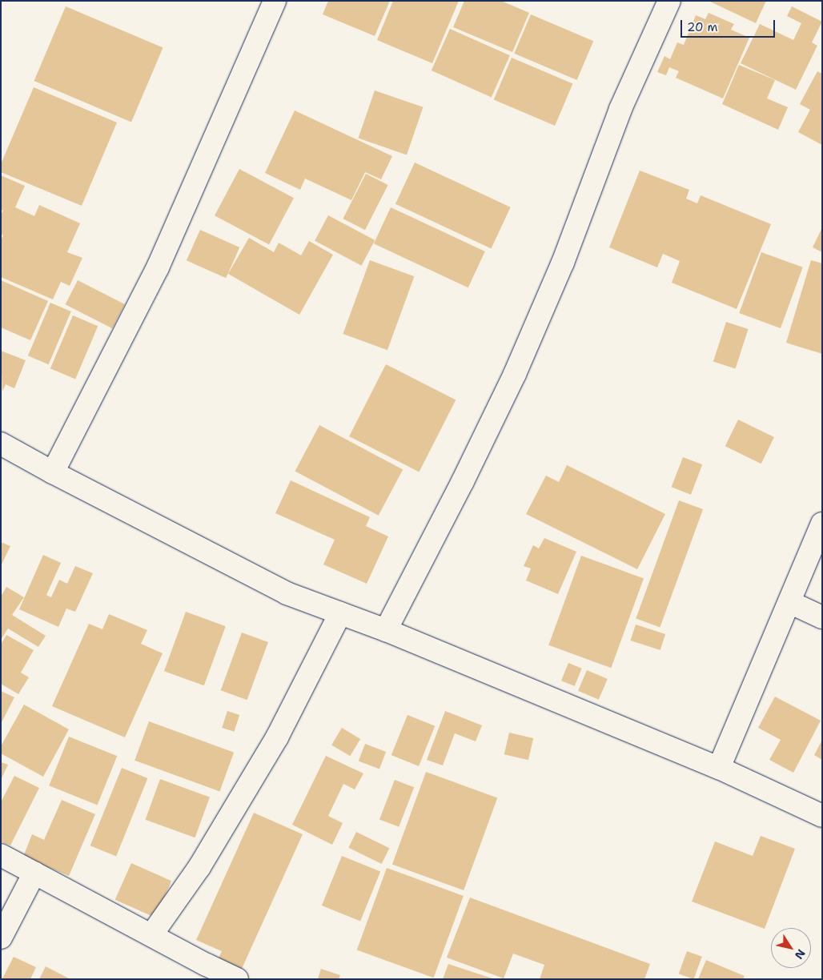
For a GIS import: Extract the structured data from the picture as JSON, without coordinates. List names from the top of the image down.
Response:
{
  "scale_bar": "20 m",
  "north": "bottom right"
}
